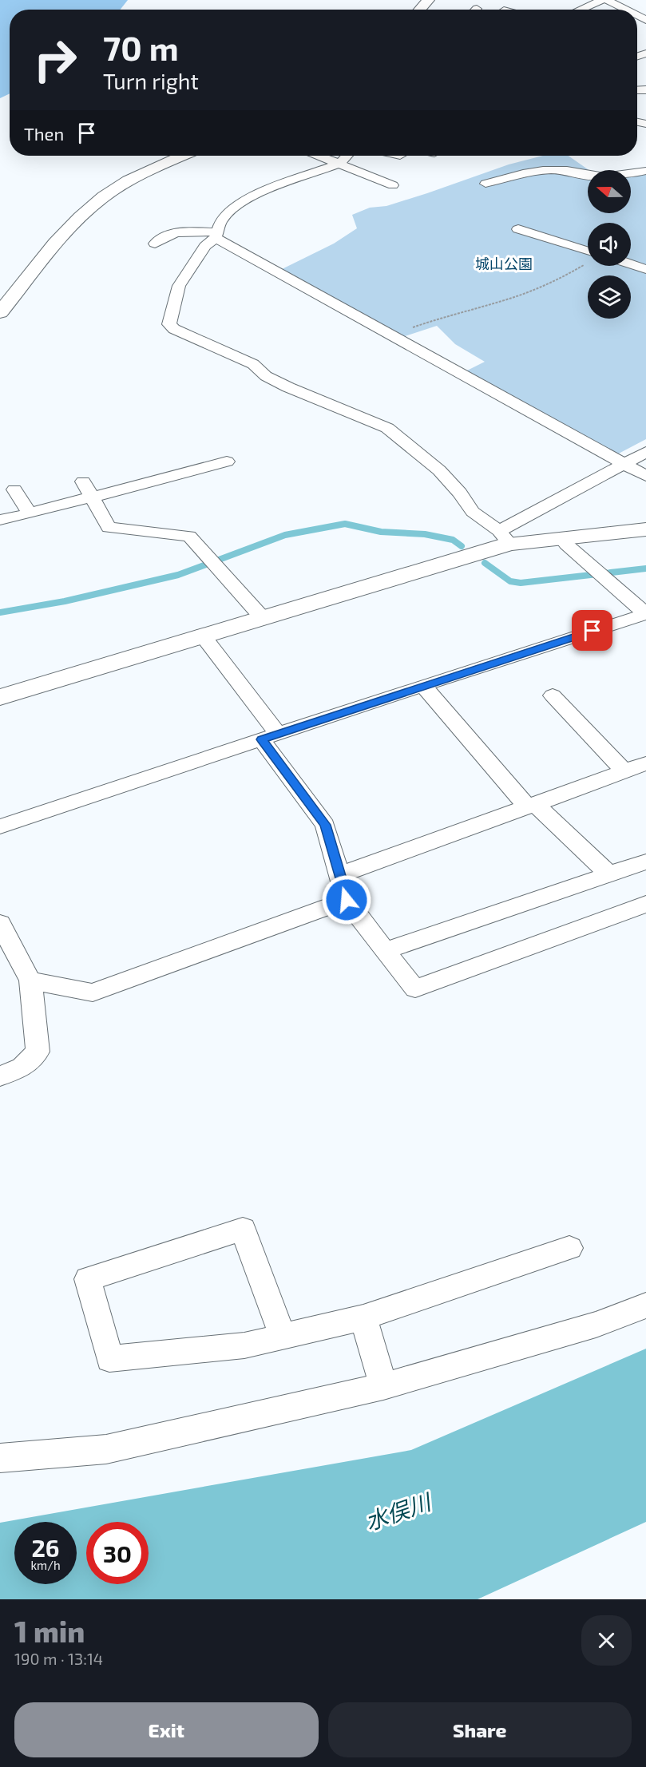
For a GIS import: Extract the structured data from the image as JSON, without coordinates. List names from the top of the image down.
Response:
{
  "water": ["水俣川"],
  "parks": ["城山公園"],
  "north": "left",
  "page": {
    "turn": ["70 m", "Turn right"],
    "then": "Then",
    "speed": "26 km/h",
    "limit": "30",
    "heading": ["1 min", "190 m · 13:14"],
    "buttons": ["Exit", "Share"]
  }
}
